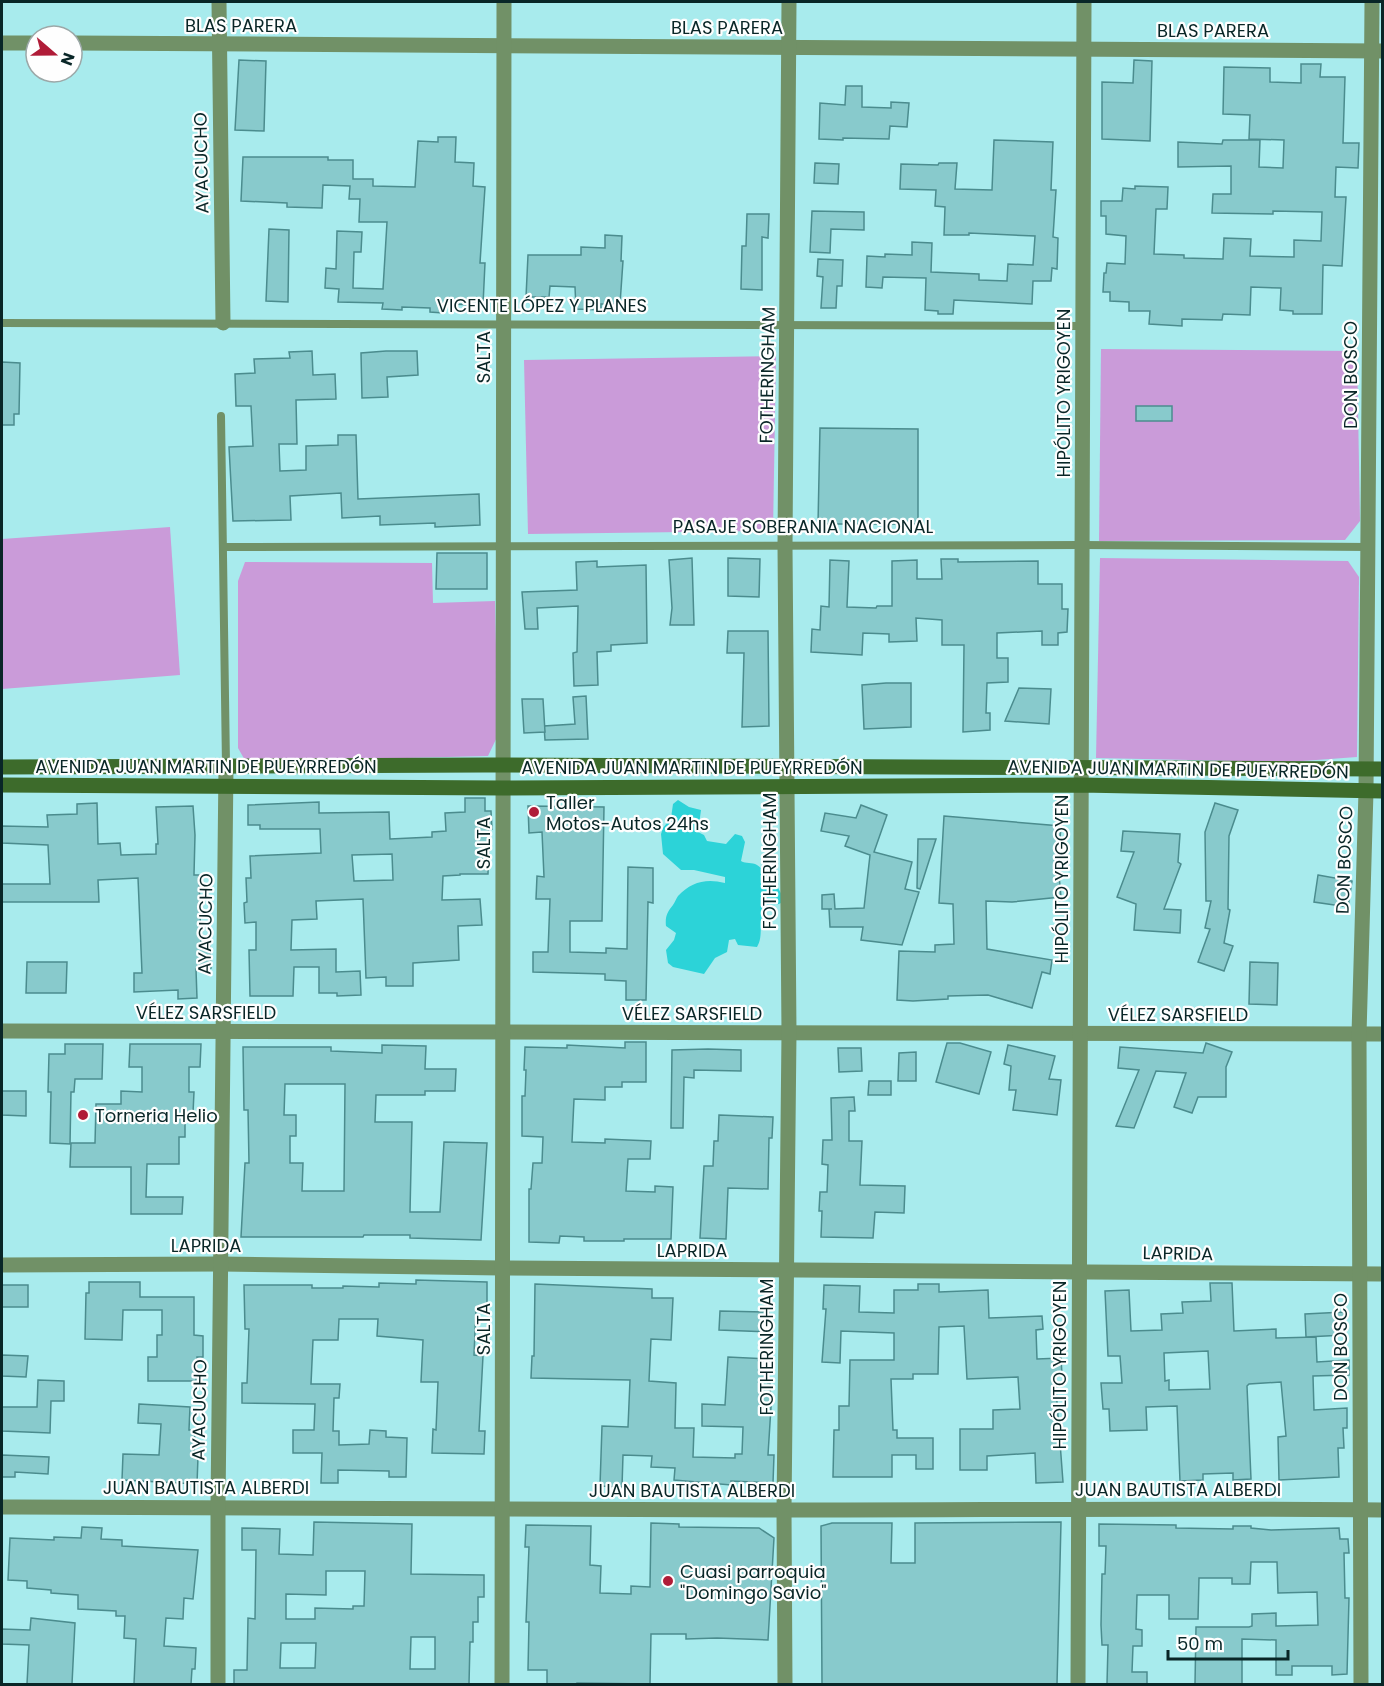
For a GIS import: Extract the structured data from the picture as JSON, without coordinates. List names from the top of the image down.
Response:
{
  "streets": {
    "main road": ["AVENIDA JUAN MARTIN DE PUEYRREDÓN"],
    "street": [
      "BLAS PARERA",
      "AYACUCHO",
      "SALTA",
      "FOTHERINGHAM",
      "DON BOSCO",
      "HIPÓLITO YRIGOYEN",
      "VÉLEZ SARSFIELD",
      "LAPRIDA",
      "JUAN BAUTISTA ALBERDI"
    ],
    "lane": ["VICENTE LÓPEZ Y PLANES", "PASAJE SOBERANIA NACIONAL"]
  },
  "crossings": [
    ["BLAS PARERA", "AYACUCHO"],
    ["BLAS PARERA", "SALTA"],
    ["BLAS PARERA", "FOTHERINGHAM"],
    ["BLAS PARERA", "DON BOSCO"],
    ["BLAS PARERA", "HIPÓLITO YRIGOYEN"],
    ["AYACUCHO", "VICENTE LÓPEZ Y PLANES"],
    ["AYACUCHO", "PASAJE SOBERANIA NACIONAL"],
    ["AYACUCHO", "AVENIDA JUAN MARTIN DE PUEYRREDÓN"],
    ["AYACUCHO", "VÉLEZ SARSFIELD"],
    ["AYACUCHO", "LAPRIDA"],
    ["AYACUCHO", "JUAN BAUTISTA ALBERDI"],
    ["VICENTE LÓPEZ Y PLANES", "SALTA"],
    ["VICENTE LÓPEZ Y PLANES", "FOTHERINGHAM"],
    ["VICENTE LÓPEZ Y PLANES", "HIPÓLITO YRIGOYEN"],
    ["SALTA", "PASAJE SOBERANIA NACIONAL"],
    ["SALTA", "AVENIDA JUAN MARTIN DE PUEYRREDÓN"],
    ["SALTA", "VÉLEZ SARSFIELD"],
    ["SALTA", "LAPRIDA"],
    ["SALTA", "JUAN BAUTISTA ALBERDI"],
    ["FOTHERINGHAM", "PASAJE SOBERANIA NACIONAL"],
    ["FOTHERINGHAM", "AVENIDA JUAN MARTIN DE PUEYRREDÓN"],
    ["FOTHERINGHAM", "VÉLEZ SARSFIELD"],
    ["FOTHERINGHAM", "LAPRIDA"],
    ["FOTHERINGHAM", "JUAN BAUTISTA ALBERDI"],
    ["DON BOSCO", "PASAJE SOBERANIA NACIONAL"],
    ["DON BOSCO", "AVENIDA JUAN MARTIN DE PUEYRREDÓN"],
    ["DON BOSCO", "VÉLEZ SARSFIELD"],
    ["DON BOSCO", "LAPRIDA"],
    ["DON BOSCO", "JUAN BAUTISTA ALBERDI"],
    ["HIPÓLITO YRIGOYEN", "PASAJE SOBERANIA NACIONAL"],
    ["HIPÓLITO YRIGOYEN", "AVENIDA JUAN MARTIN DE PUEYRREDÓN"],
    ["HIPÓLITO YRIGOYEN", "VÉLEZ SARSFIELD"],
    ["HIPÓLITO YRIGOYEN", "LAPRIDA"],
    ["HIPÓLITO YRIGOYEN", "JUAN BAUTISTA ALBERDI"]
  ],
  "places": ["Taller Motos-Autos 24hs", "Torneria Helio", "Cuasi parroquia \"Domingo Savio\""],
  "scale_bar": "50 m",
  "north": "right"
}
